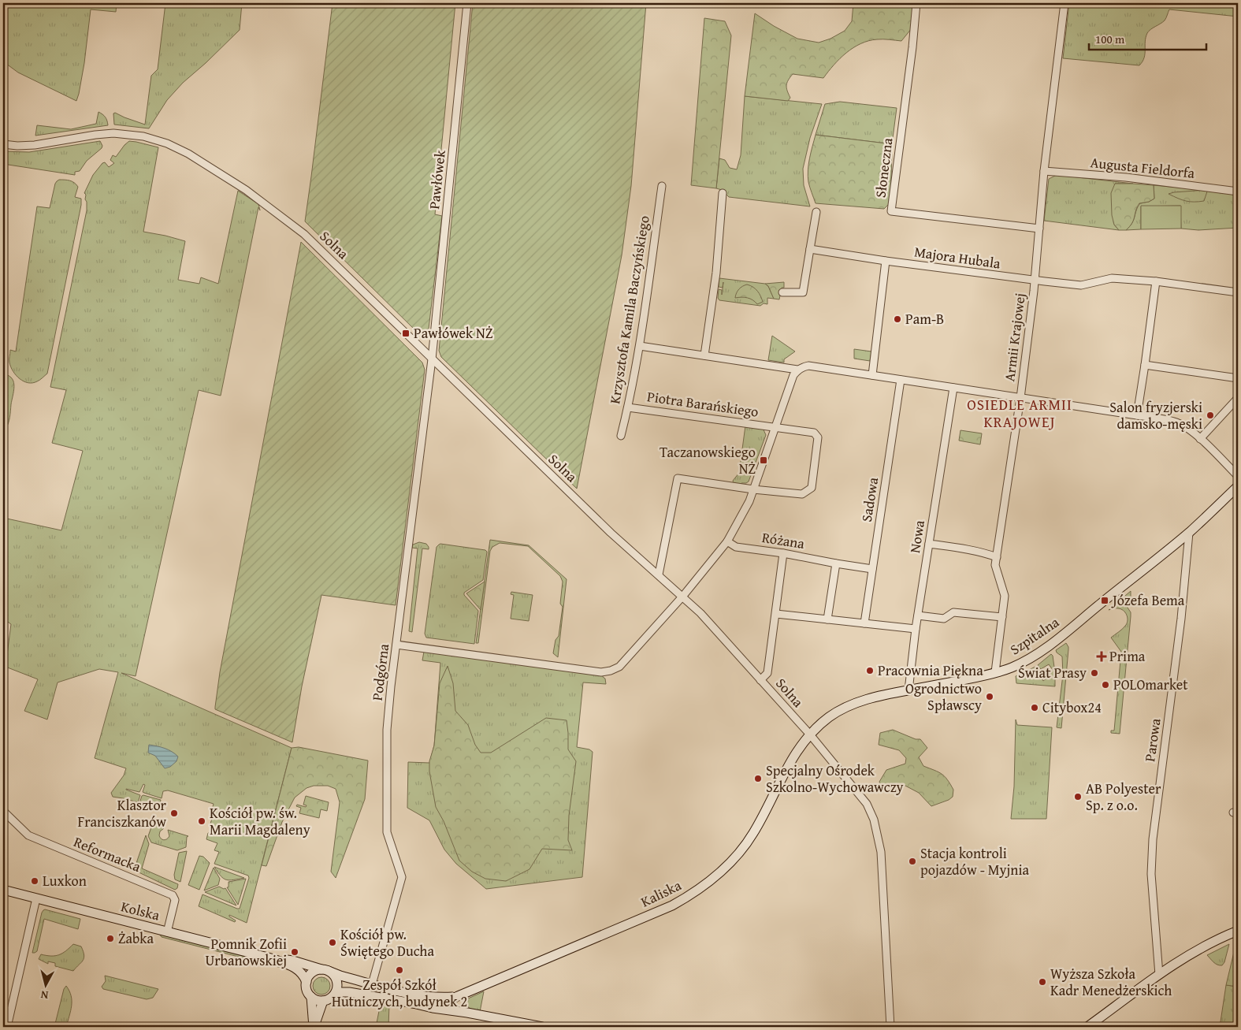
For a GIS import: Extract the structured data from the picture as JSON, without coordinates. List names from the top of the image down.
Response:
{
  "streets": {
    "street": [
      "Słoneczna",
      "Augusta Fieldorfa",
      "Pawłówek",
      "Solna",
      "Majora Hubala",
      "Krzysztofa Kamila Baczyńskiego",
      "Armii Krajowej",
      "Piotra Barańskiego",
      "Sadowa",
      "Nowa",
      "Różana",
      "Szpitalna",
      "Podgórna",
      "Parowa",
      "Reformacka",
      "Kaliska",
      "Kolska"
    ]
  },
  "crossings": [
    ["Słoneczna", "Armii Krajowej"],
    ["Augusta Fieldorfa", "Armii Krajowej"],
    ["Pawłówek", "Solna"],
    ["Pawłówek", "Podgórna"],
    ["Solna", "Szpitalna"],
    ["Solna", "Podgórna"],
    ["Solna", "Kaliska"],
    ["Majora Hubala", "Armii Krajowej"],
    ["Krzysztofa Kamila Baczyńskiego", "Piotra Barańskiego"],
    ["Armii Krajowej", "Szpitalna"],
    ["Sadowa", "Różana"],
    ["Nowa", "Szpitalna"],
    ["Szpitalna", "Parowa"],
    ["Szpitalna", "Kaliska"],
    ["Podgórna", "Kolska"],
    ["Reformacka", "Kolska"],
    ["Kaliska", "Kolska"]
  ],
  "districts": ["OSIEDLE ARMII KRAJOWEJ"],
  "places": {
    "other": [
      "Pam-B",
      "Salon fryzjerski damsko-męski",
      "Pracownia Piękna",
      "Świat Prasy",
      "POLOmarket",
      "Ogrodnictwo Spławscy",
      "Citybox24",
      "Specjalny Ośrodek Szkolno-Wychowawczy",
      "AB Polyester Sp. z o.o.",
      "Klasztor Franciszkanów",
      "Kościół pw. św. Marii Magdaleny",
      "Stacja kontroli pojazdów - Myjnia",
      "Luxkon",
      "Żabka",
      "Kościół pw. Świętego Ducha",
      "Pomnik Zofii Urbanowskiej",
      "Zespół Szkół Hutniczych, budynek 2",
      "Wyższa Szkoła Kadr Menedżerskich"
    ],
    "transit": ["Pawłówek NŻ", "Taczanowskiego NŻ", "Józefa Bema"],
    "health": ["Prima"]
  },
  "scale_bar": "100 m",
  "north": "bottom"
}
